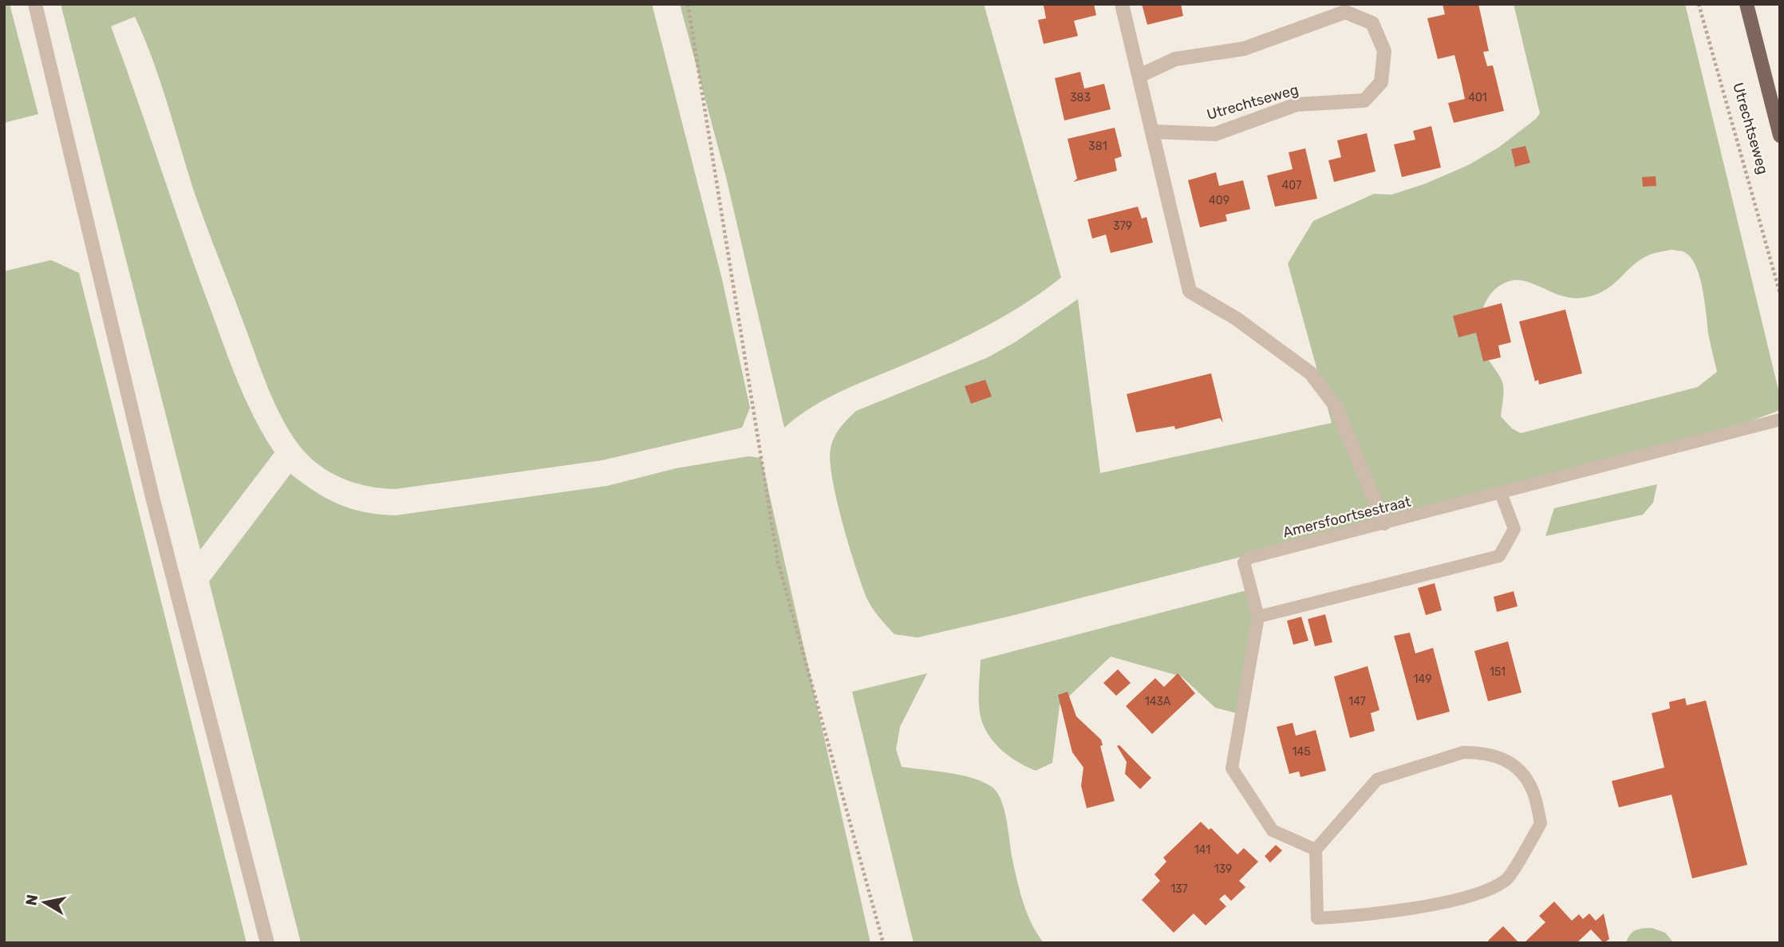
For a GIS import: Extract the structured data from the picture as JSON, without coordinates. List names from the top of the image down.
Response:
{
  "streets": {
    "main road": ["Utrechtseweg"],
    "lane": ["Amersfoortsestraat"]
  },
  "house_numbers": [
    "383",
    "401",
    "381",
    "407",
    "409",
    "379",
    "151",
    "149",
    "143A",
    "147",
    "145",
    "141",
    "139",
    "137"
  ],
  "north": "left"
}
